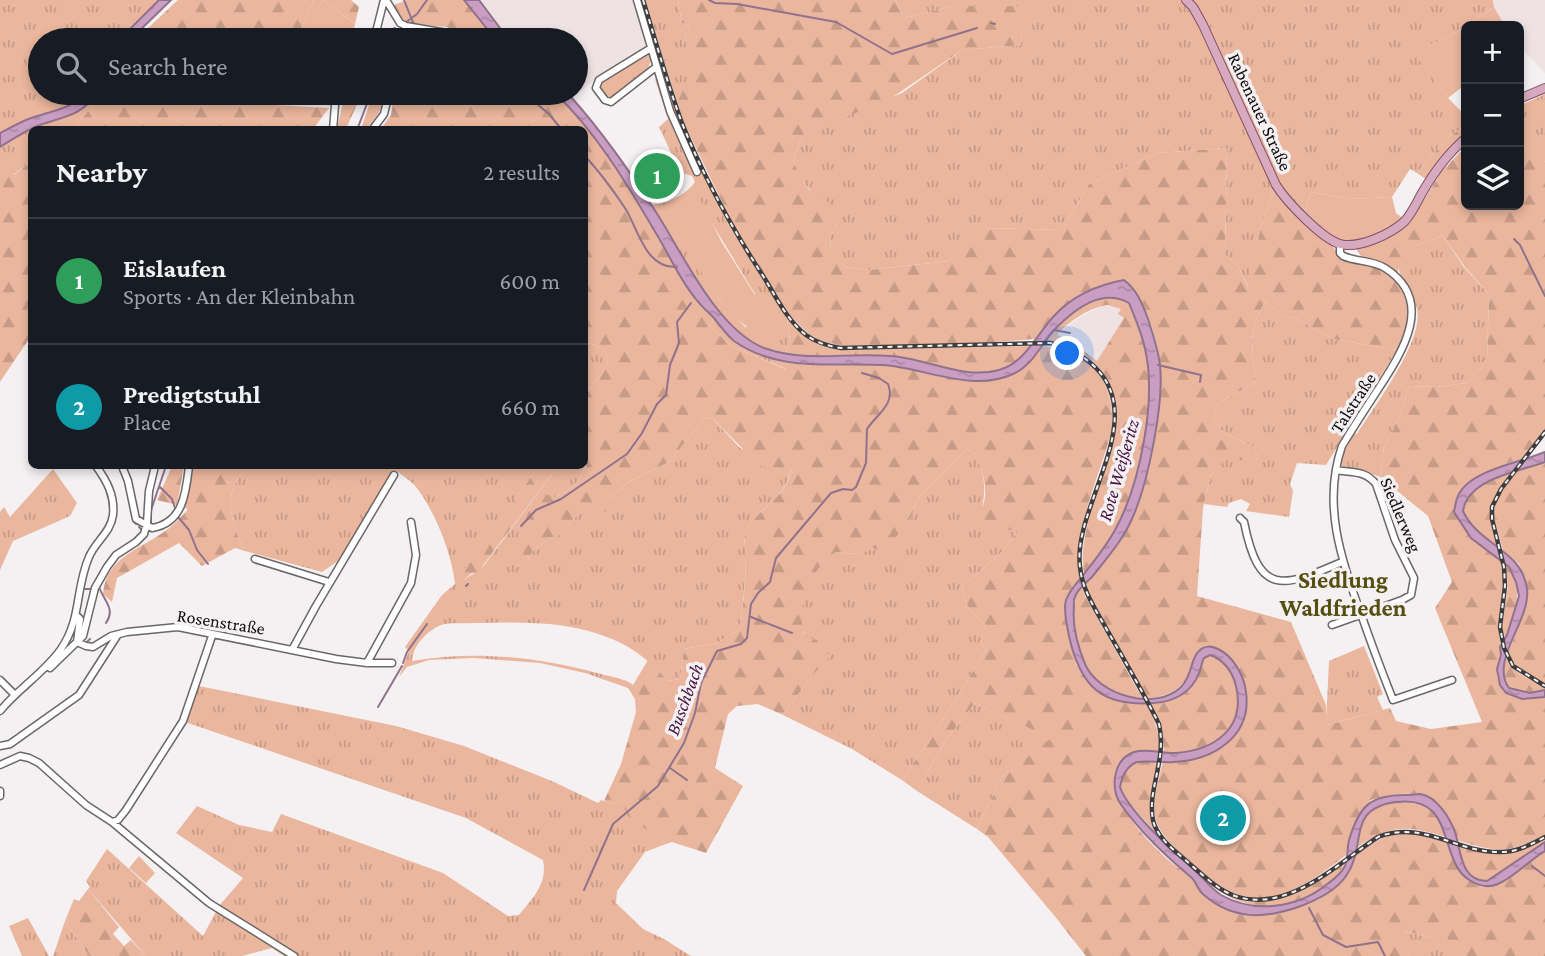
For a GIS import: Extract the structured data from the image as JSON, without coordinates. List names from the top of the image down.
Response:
{
  "streets": {
    "main road": ["Rabenauer Straße"],
    "street": ["Talstraße", "Siedlerweg", "Rosenstraße"]
  },
  "crossings": [
    ["Rabenauer Straße", "Talstraße"],
    ["Talstraße", "Siedlerweg"]
  ],
  "districts": ["Siedlung Waldfrieden"],
  "water": ["Rote Weißeritz", "Buschbach"],
  "page": {
    "map_buttons": ["+", "−"],
    "search": "Search here",
    "heading": ["Nearby", "2 results"],
    "pins": ["1", "2"],
    "list": [
      {
        "mark": "1",
        "name": "Eislaufen",
        "note": "Sports · An der Kleinbahn",
        "value": "600 m"
      },
      {
        "mark": "2",
        "name": "Predigtstuhl",
        "note": "Place",
        "value": "660 m"
      }
    ]
  }
}
